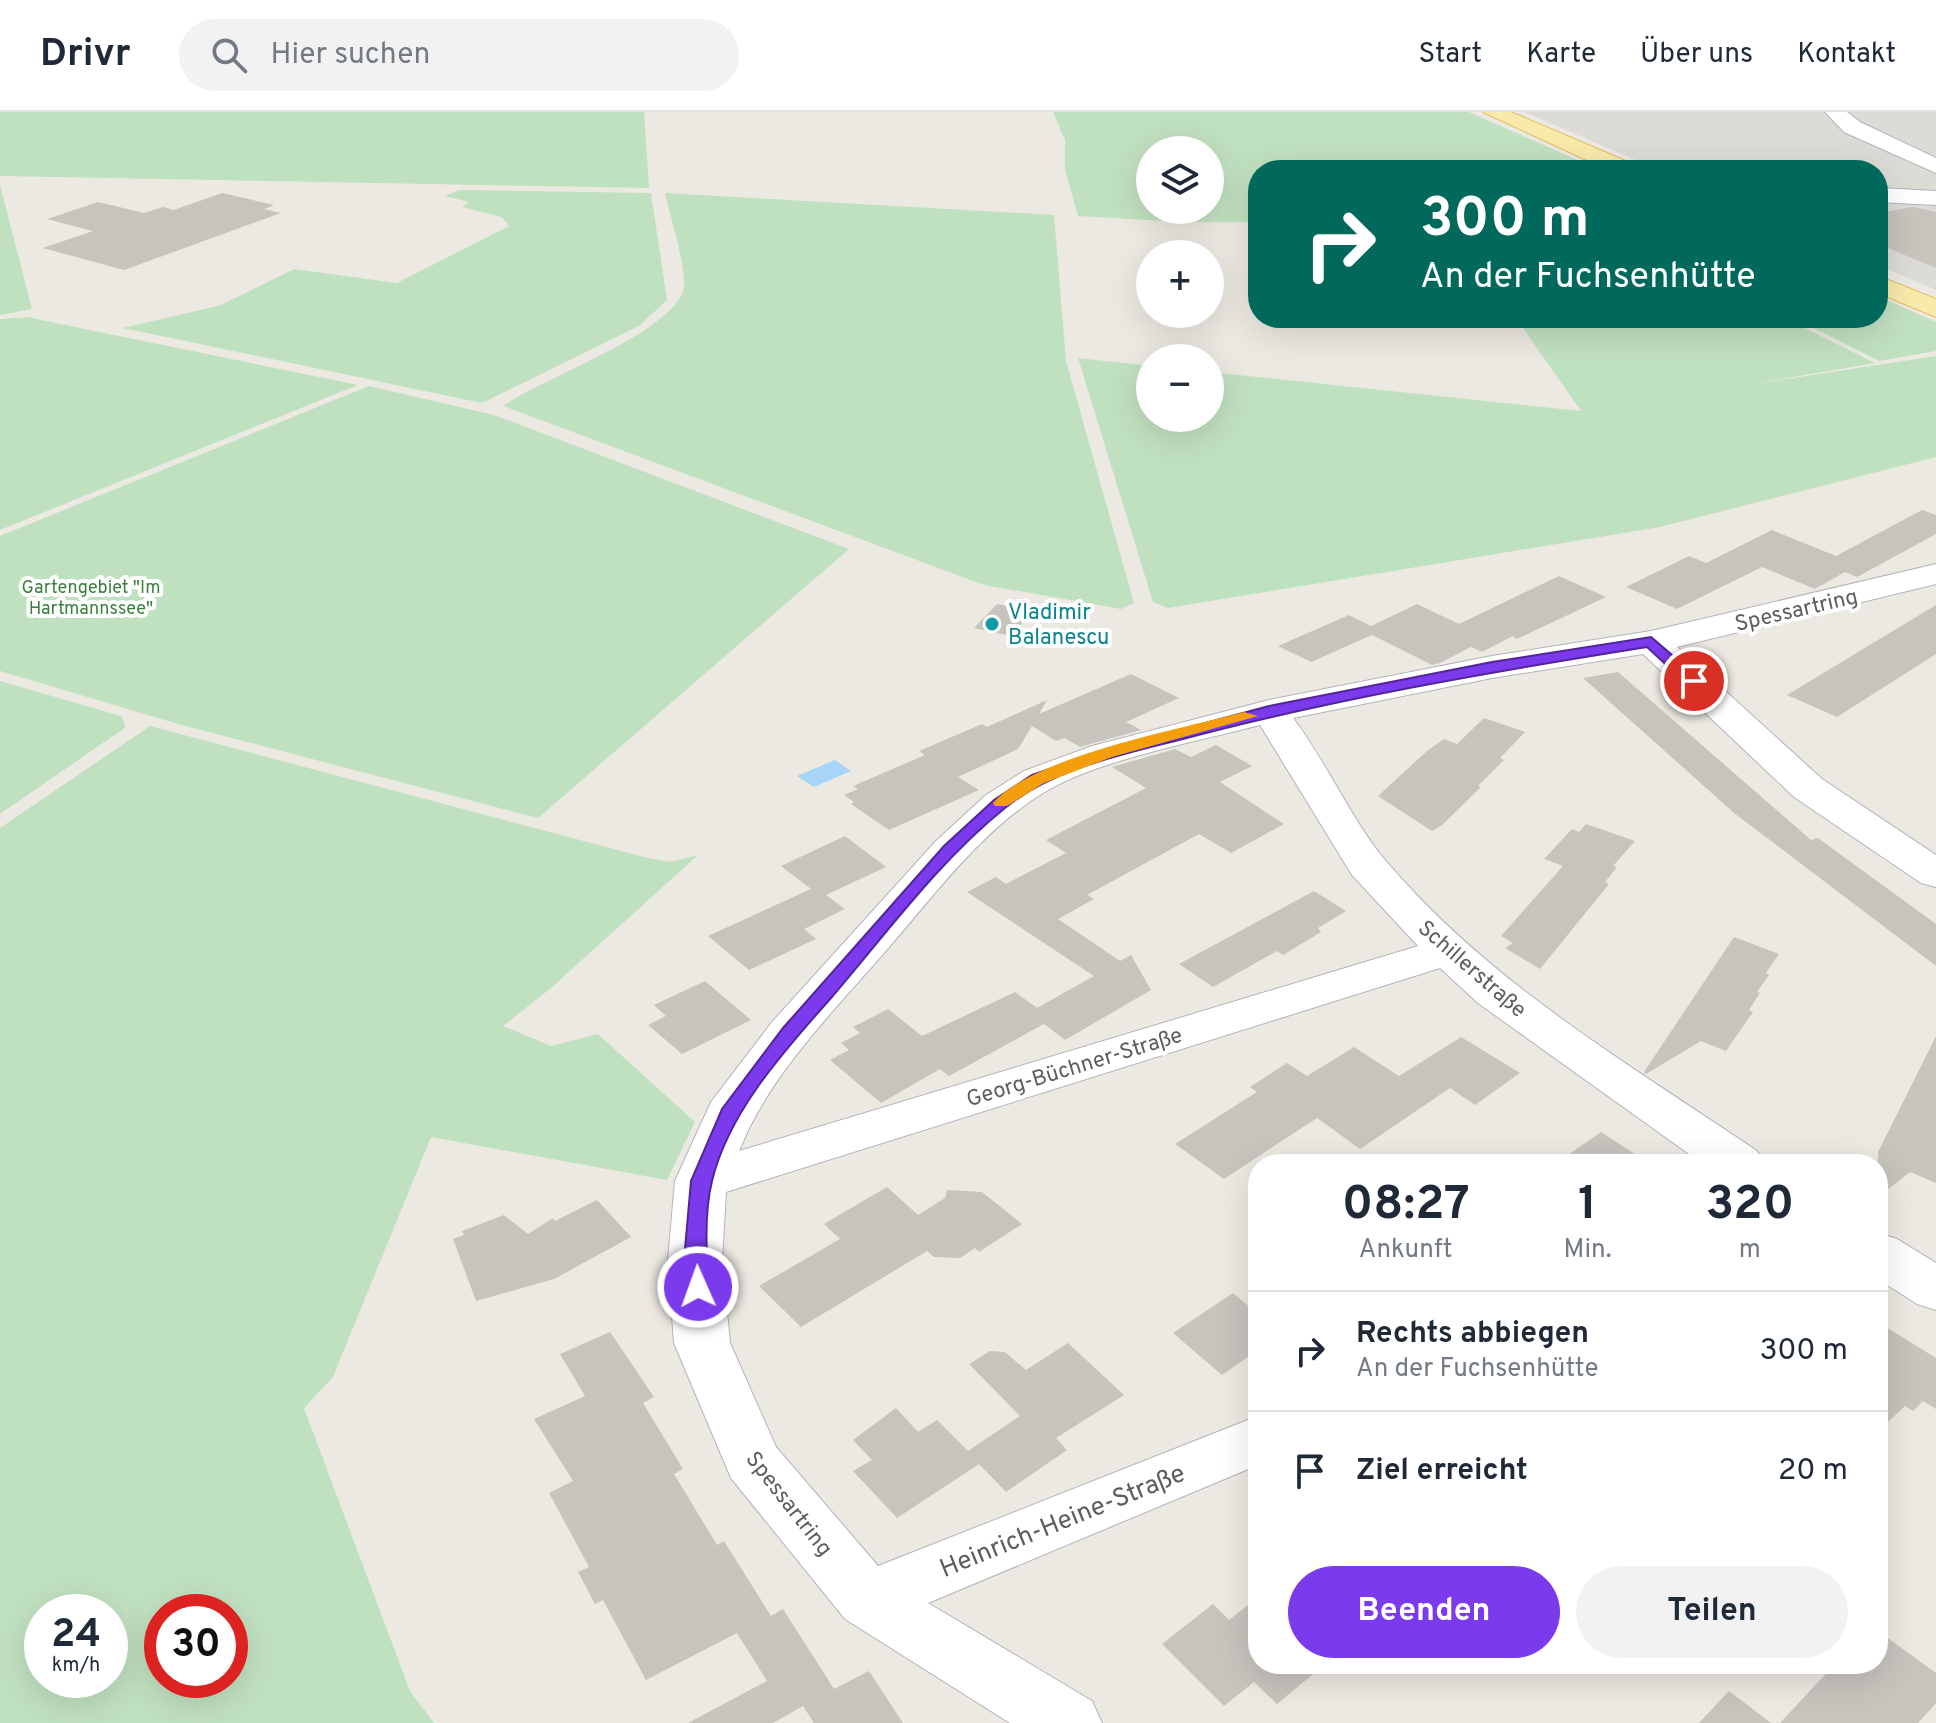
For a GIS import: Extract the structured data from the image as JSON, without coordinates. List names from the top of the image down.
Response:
{
  "streets": {
    "street": [
      "Spessartring",
      "Schillerstraße",
      "Georg-Büchner-Straße",
      "Heinrich-Heine-Straße"
    ]
  },
  "crossings": [
    ["Spessartring", "Schillerstraße"],
    ["Spessartring", "Georg-Büchner-Straße"],
    ["Spessartring", "Heinrich-Heine-Straße"],
    ["Schillerstraße", "Georg-Büchner-Straße"]
  ],
  "parks": ["Gartengebiet \"Im Hartmannssee\""],
  "places": ["Vladimir Balanescu"],
  "page": {
    "header": "Drivr",
    "search": "Hier suchen",
    "nav": [
      "Start",
      "Karte",
      "Über uns",
      "Kontakt"
    ],
    "map_buttons": ["+", "−"],
    "turn": ["300 m", "An der Fuchsenhütte"],
    "eta": [
      "08:27",
      "Ankunft",
      "1",
      "Min.",
      "320",
      "m"
    ],
    "list": [
      {
        "name": "Rechts abbiegen",
        "note": "An der Fuchsenhütte",
        "value": "300 m"
      },
      {
        "name": "Ziel erreicht",
        "value": "20 m"
      }
    ],
    "buttons": ["Beenden", "Teilen"],
    "speed": "24 km/h",
    "limit": "30"
  }
}
